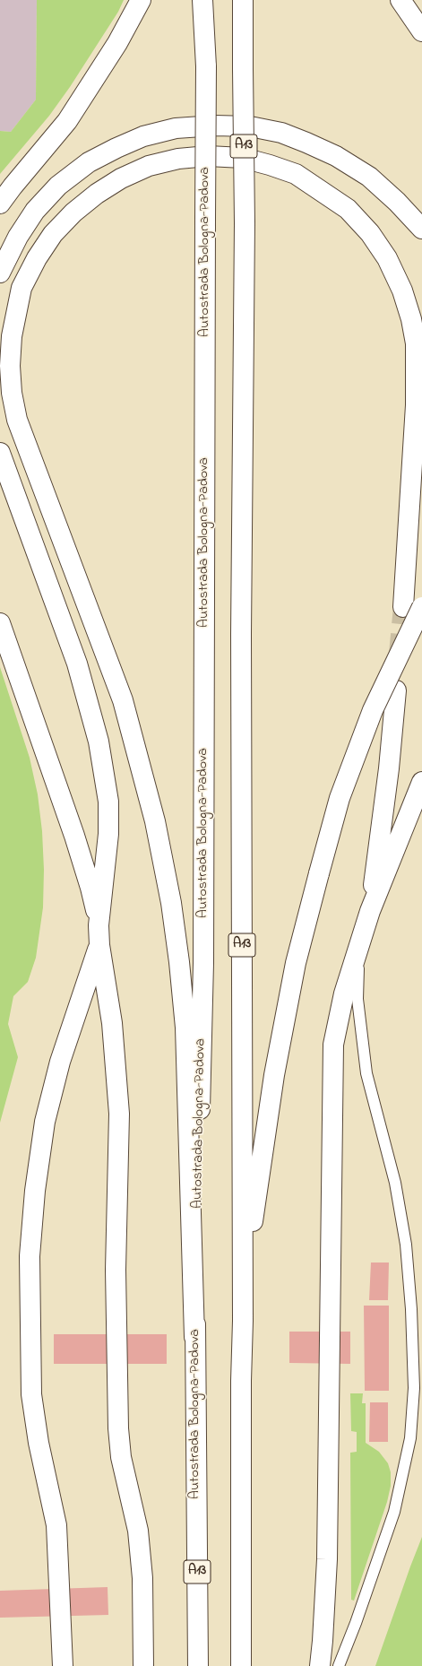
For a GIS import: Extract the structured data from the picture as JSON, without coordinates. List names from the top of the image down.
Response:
{
  "streets": {
    "highway": ["A13", "Autostrada Bologna-Padova"]
  }
}
